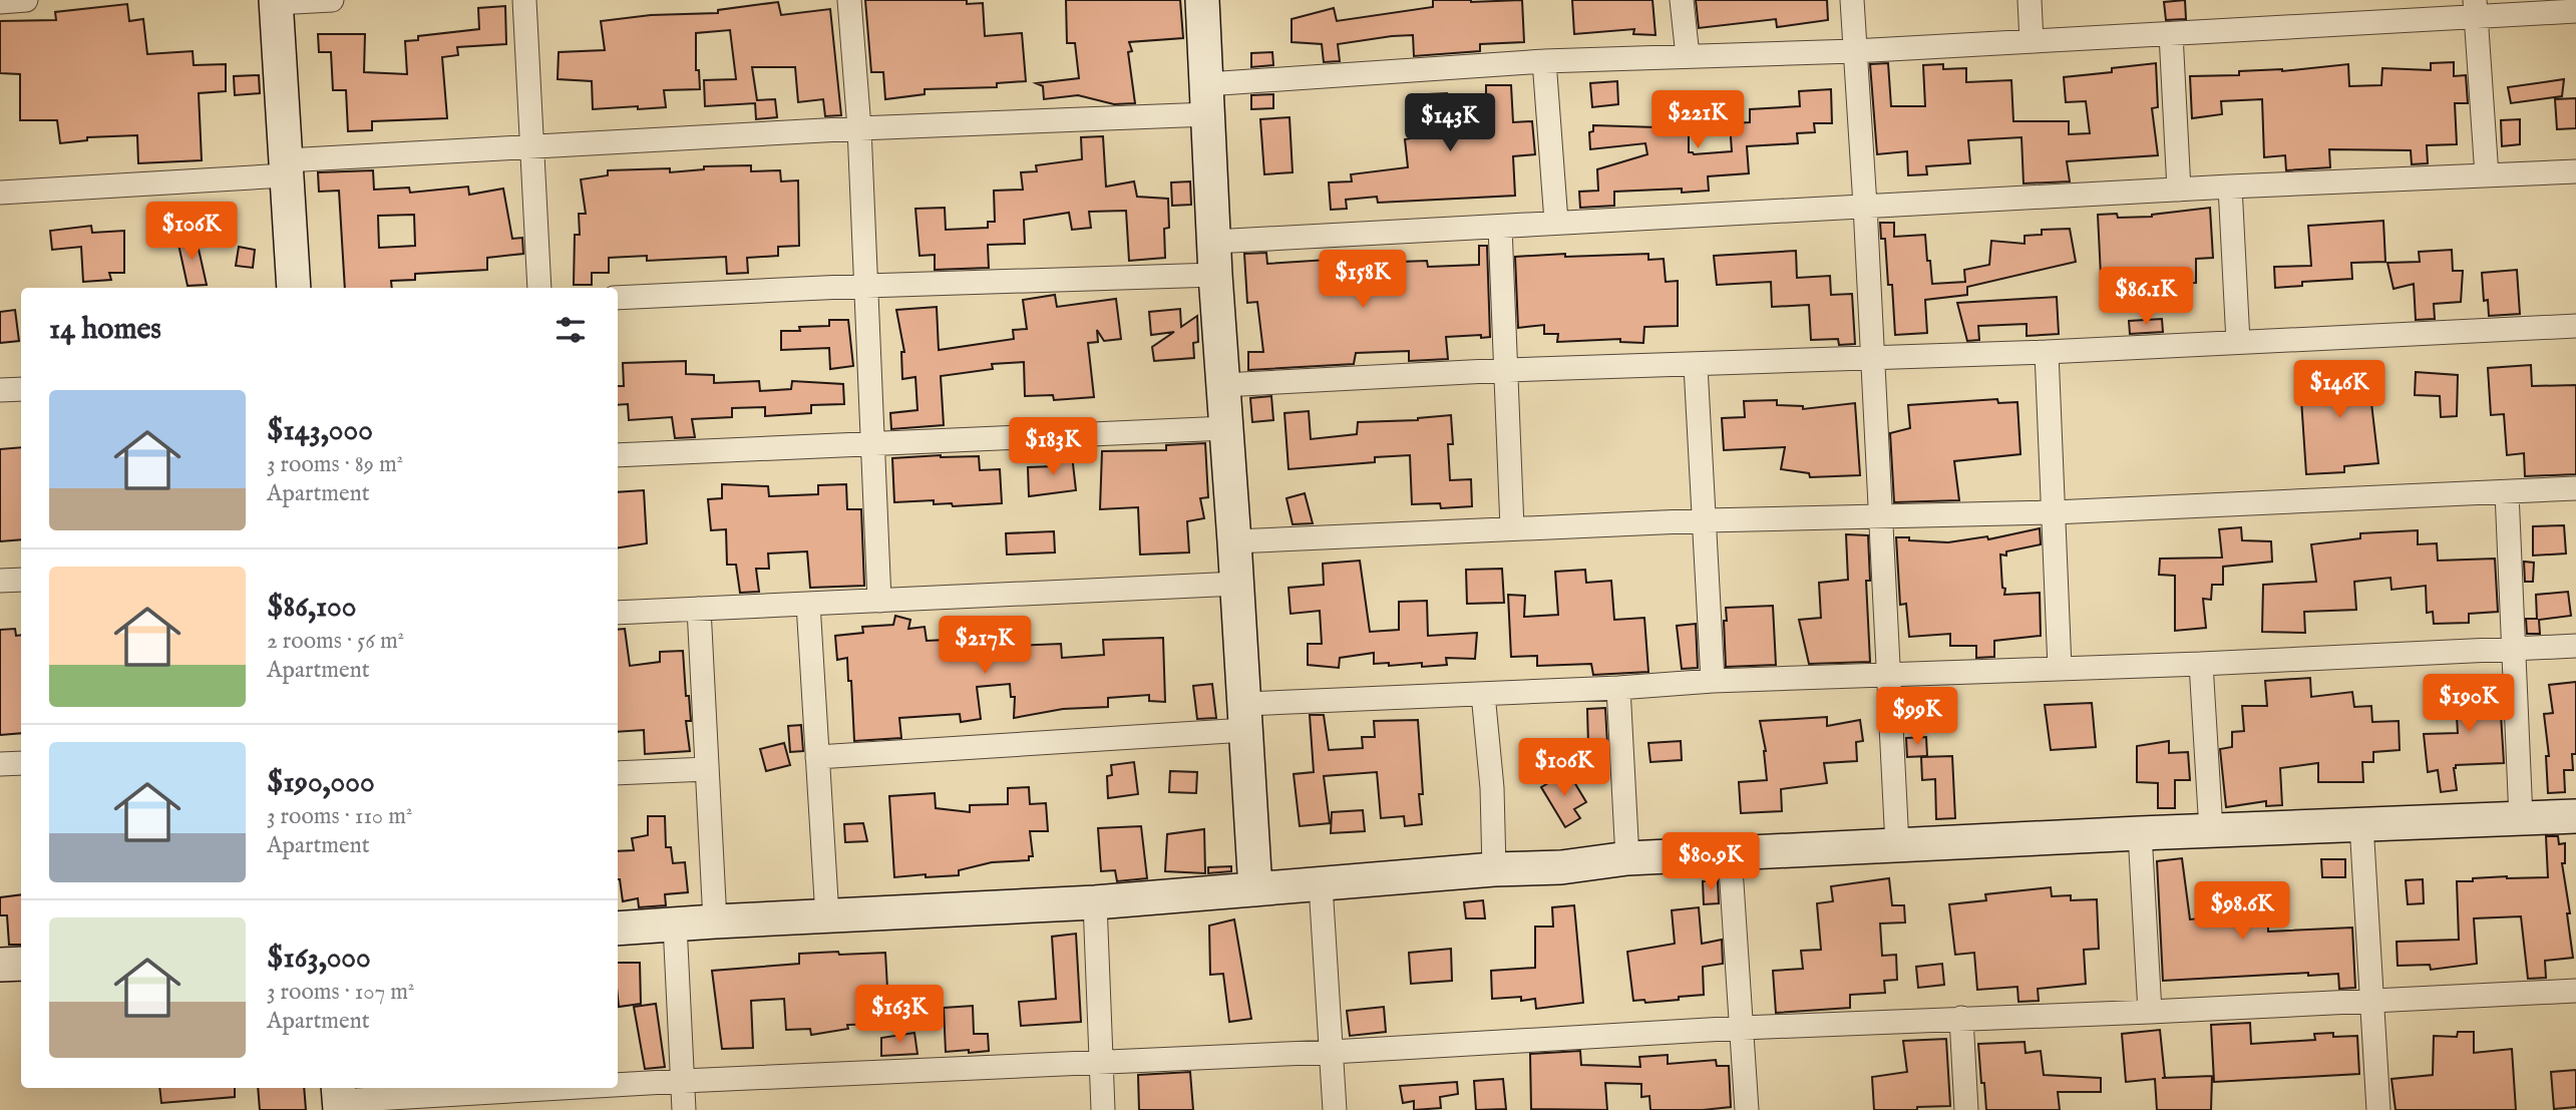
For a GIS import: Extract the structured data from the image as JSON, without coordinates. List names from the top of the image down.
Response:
{
  "page": {
    "price": [
      "$221K",
      "$143K",
      "$106K",
      "$158K",
      "$86.1K",
      "$146K",
      "$183K",
      "$217K",
      "$190K",
      "$99K",
      "$106K",
      "$80.9K",
      "$98.6K",
      "$163K"
    ],
    "heading": "14 homes",
    "list": [
      {
        "name": "$143,000",
        "note": "3 rooms · 89 m² · Apartment"
      },
      {
        "name": "$86,100",
        "note": "2 rooms · 56 m² · Apartment"
      },
      {
        "name": "$190,000",
        "note": "3 rooms · 110 m² · Apartment"
      },
      {
        "name": "$163,000",
        "note": "3 rooms · 107 m² · Apartment"
      }
    ]
  }
}
